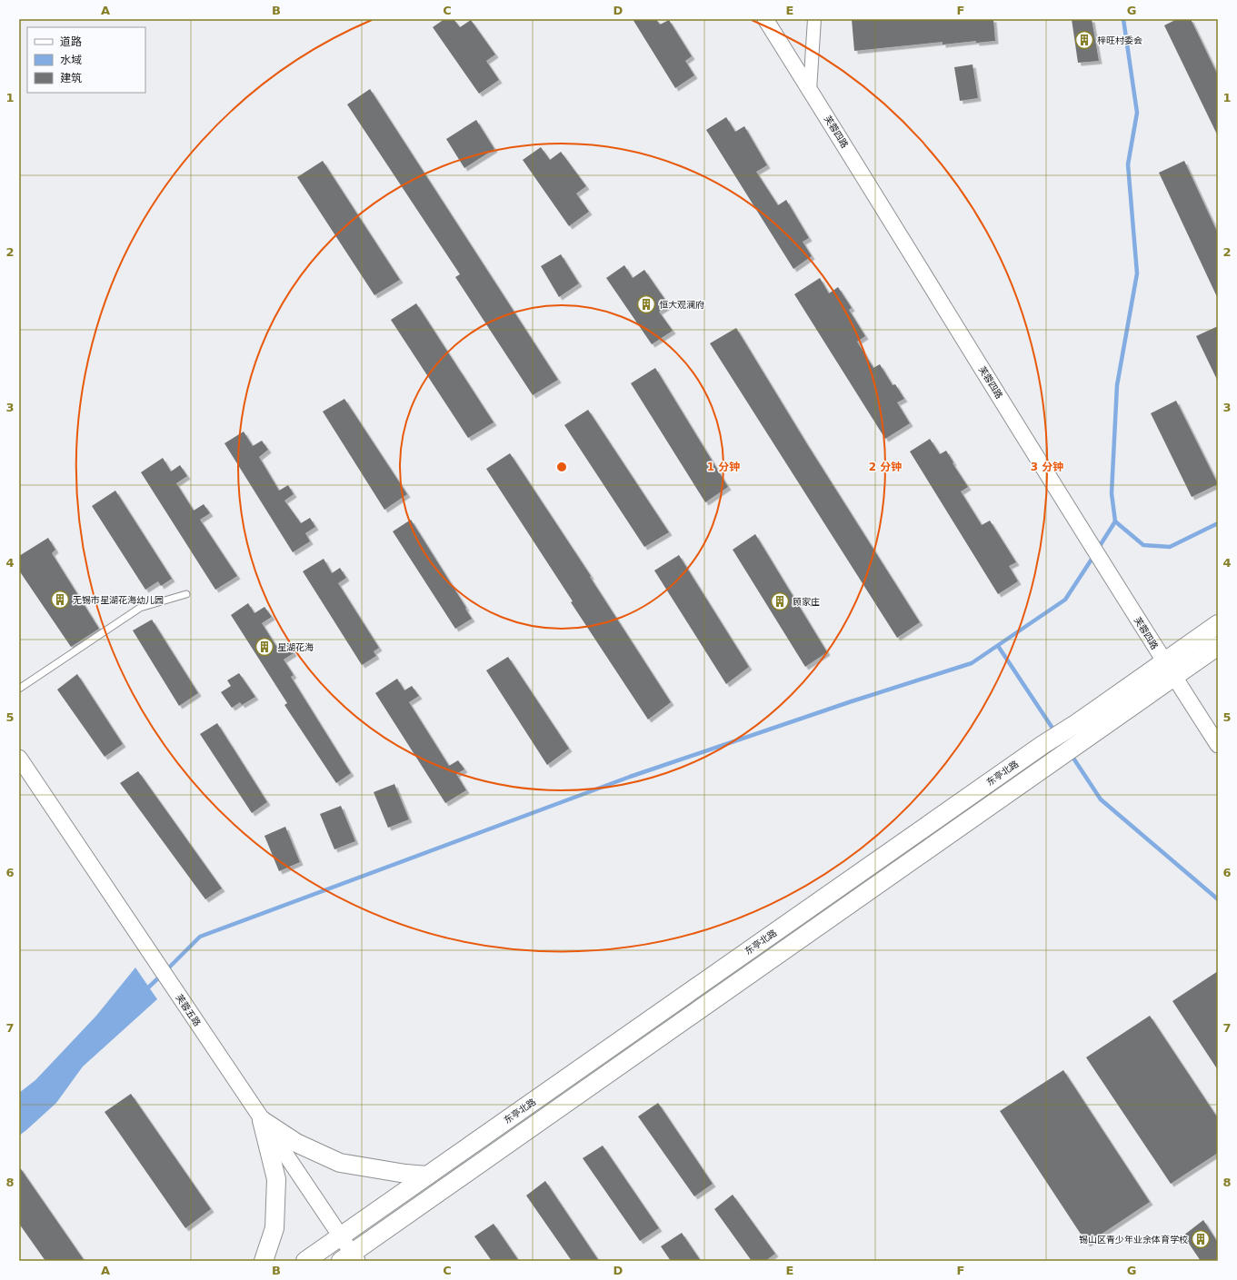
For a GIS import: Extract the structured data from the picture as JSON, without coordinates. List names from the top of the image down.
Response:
{
  "streets": {
    "main road": ["东亭北路"],
    "street": ["芙蓉四路", "芙蓉五路"]
  },
  "crossings": [
    ["芙蓉四路", "东亭北路"],
    ["东亭北路", "芙蓉五路"]
  ],
  "places": {
    "building": [
      "梓旺村委会",
      "恒大观澜府",
      "无锡市星湖花海幼儿园",
      "顾家庄",
      "星湖花海",
      "锡山区青少年业余体育学校"
    ]
  },
  "legend": ["道路", "水域", "建筑"],
  "grid": {
    "columns": [
      "A",
      "B",
      "C",
      "D",
      "E",
      "F",
      "G"
    ],
    "rows": [
      "1",
      "2",
      "3",
      "4",
      "5",
      "6",
      "7",
      "8"
    ]
  },
  "rings": ["1 分钟", "2 分钟", "3 分钟"]
}
